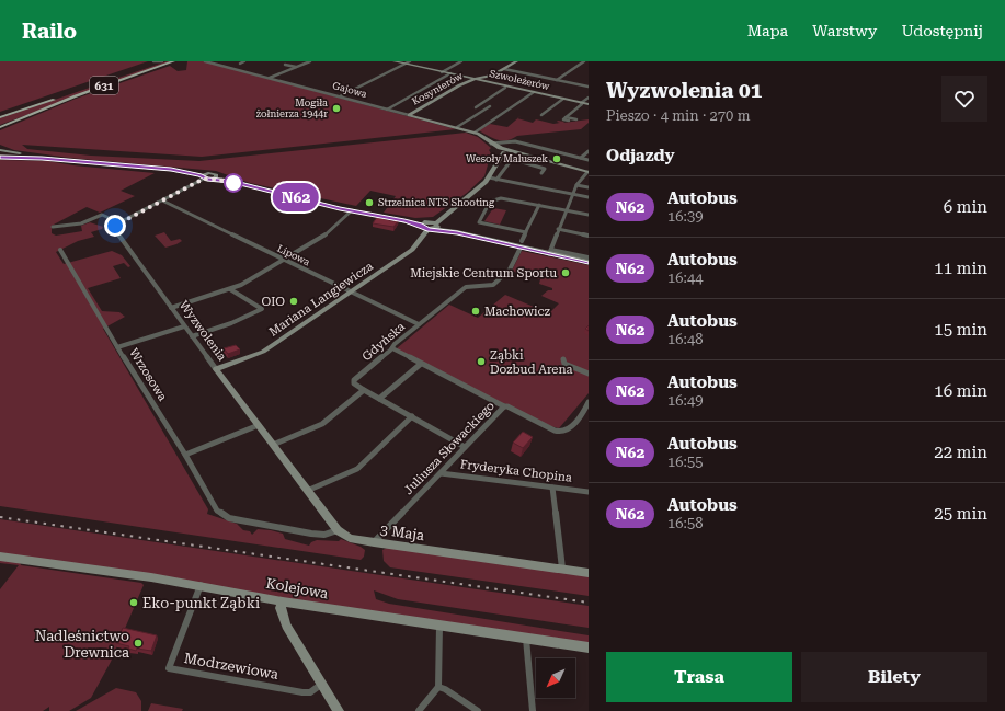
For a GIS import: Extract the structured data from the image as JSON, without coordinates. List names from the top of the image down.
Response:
{
  "streets": {
    "main road": ["631"],
    "street": [
      "Szwoleżerów",
      "Kosynierów",
      "Gajowa",
      "Lipowa",
      "Mariana Langiewicza",
      "Wyzwolenia",
      "Gdyńska",
      "Wrzosowa",
      "Juliusza Słowackiego",
      "Fryderyka Chopina",
      "3 Maja",
      "Kolejowa",
      "Modrzewiowa"
    ]
  },
  "crossings": [
    ["Szwoleżerów", "Kosynierów"],
    ["Kosynierów", "Gajowa"],
    ["Gajowa", "Mariana Langiewicza"],
    ["Lipowa", "Mariana Langiewicza"],
    ["Lipowa", "Gdyńska"],
    ["Mariana Langiewicza", "Wyzwolenia"],
    ["Wyzwolenia", "Wrzosowa"],
    ["Wyzwolenia", "3 Maja"],
    ["Wrzosowa", "3 Maja"],
    ["Juliusza Słowackiego", "Fryderyka Chopina"],
    ["Juliusza Słowackiego", "3 Maja"],
    ["Kolejowa", "Modrzewiowa"]
  ],
  "places": [
    "Mogiła żołnierza 1944r",
    "Wesoły Maluszek",
    "Strzelnica NTS Shooting",
    "Miejskie Centrum Sportu",
    "OIO",
    "Machowicz",
    "Ząbki Dozbud Arena",
    "Eko-punkt Ząbki",
    "Nadleśnictwo Drewnica"
  ],
  "lines": ["bus line N62"],
  "north": "bottom left",
  "page": {
    "header": "Railo",
    "nav": ["Mapa", "Warstwy", "Udostępnij"],
    "on_map": "N62",
    "heading": [
      ["Wyzwolenia 01", "Pieszo · 4 min · 270 m"],
      "Odjazdy"
    ],
    "list": [
      {
        "mark": "N62",
        "name": "Autobus",
        "note": "16:39",
        "value": "6 min"
      },
      {
        "mark": "N62",
        "name": "Autobus",
        "note": "16:44",
        "value": "11 min"
      },
      {
        "mark": "N62",
        "name": "Autobus",
        "note": "16:48",
        "value": "15 min"
      },
      {
        "mark": "N62",
        "name": "Autobus",
        "note": "16:49",
        "value": "16 min"
      },
      {
        "mark": "N62",
        "name": "Autobus",
        "note": "16:55",
        "value": "22 min"
      },
      {
        "mark": "N62",
        "name": "Autobus",
        "note": "16:58",
        "value": "25 min"
      }
    ],
    "buttons": ["Trasa", "Bilety"]
  }
}
